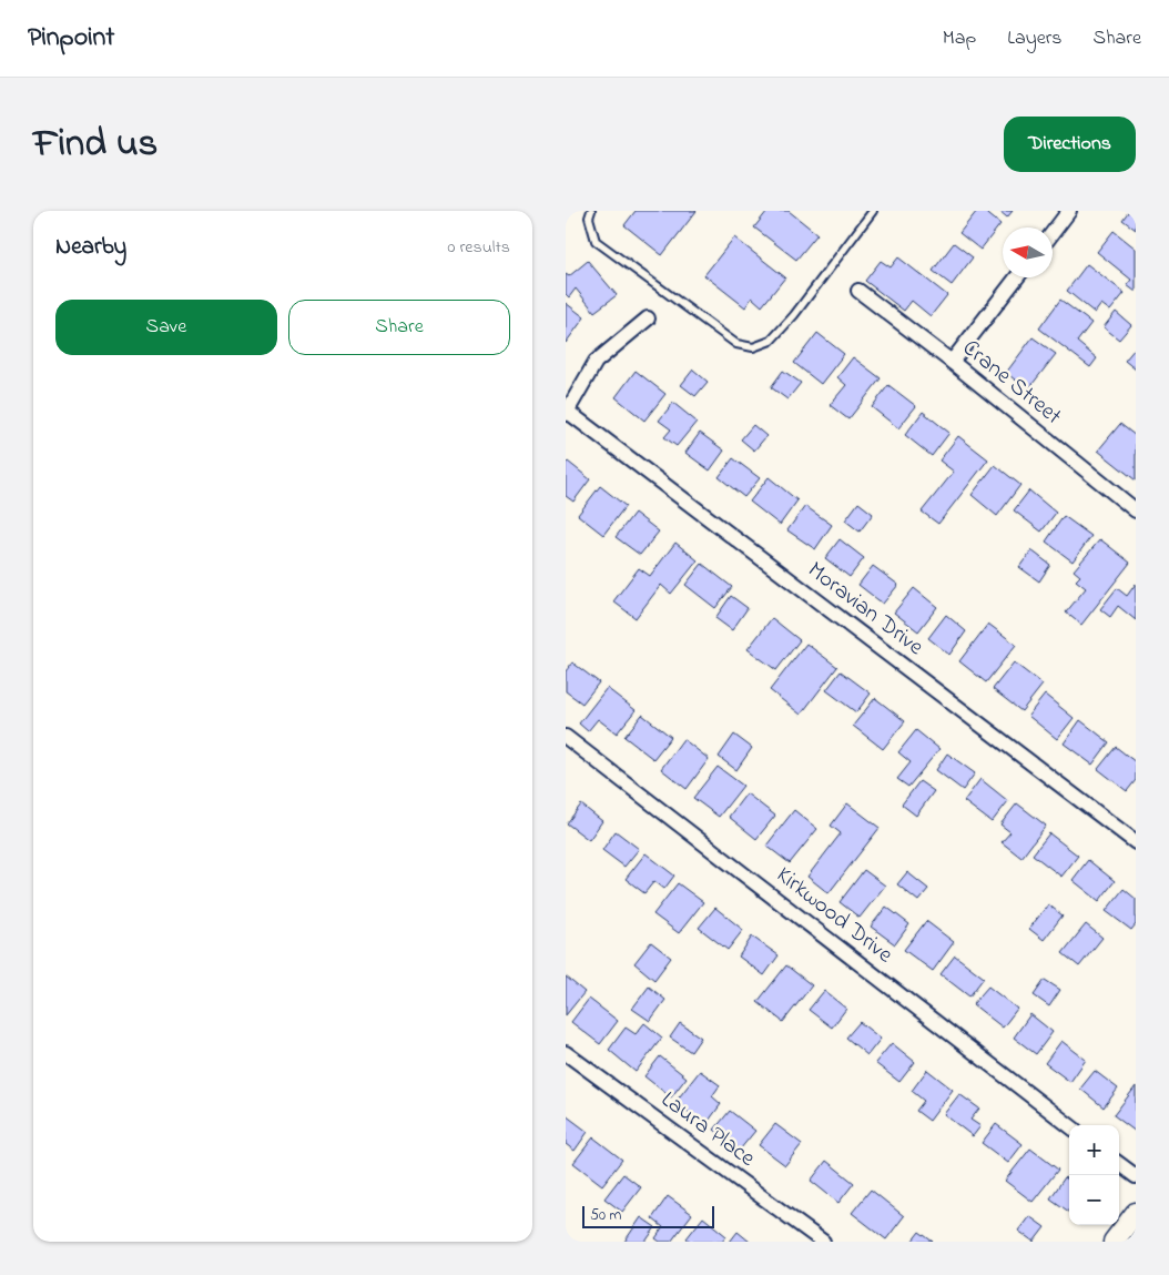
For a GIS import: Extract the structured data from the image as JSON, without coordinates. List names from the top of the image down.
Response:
{
  "streets": {
    "street": [
      "Crane Street",
      "Moravian Drive",
      "Kirkwood Drive",
      "Laura Place"
    ]
  },
  "scale_bar": "50 m",
  "north": "left",
  "page": {
    "header": "Pinpoint",
    "nav": ["Map", "Layers", "Share"],
    "title": "Find us",
    "buttons": [
      "Directions",
      ["Save", "Share"]
    ],
    "heading": ["Nearby", "0 results"],
    "map_buttons": ["+", "−"],
    "scale": "50 m"
  }
}
